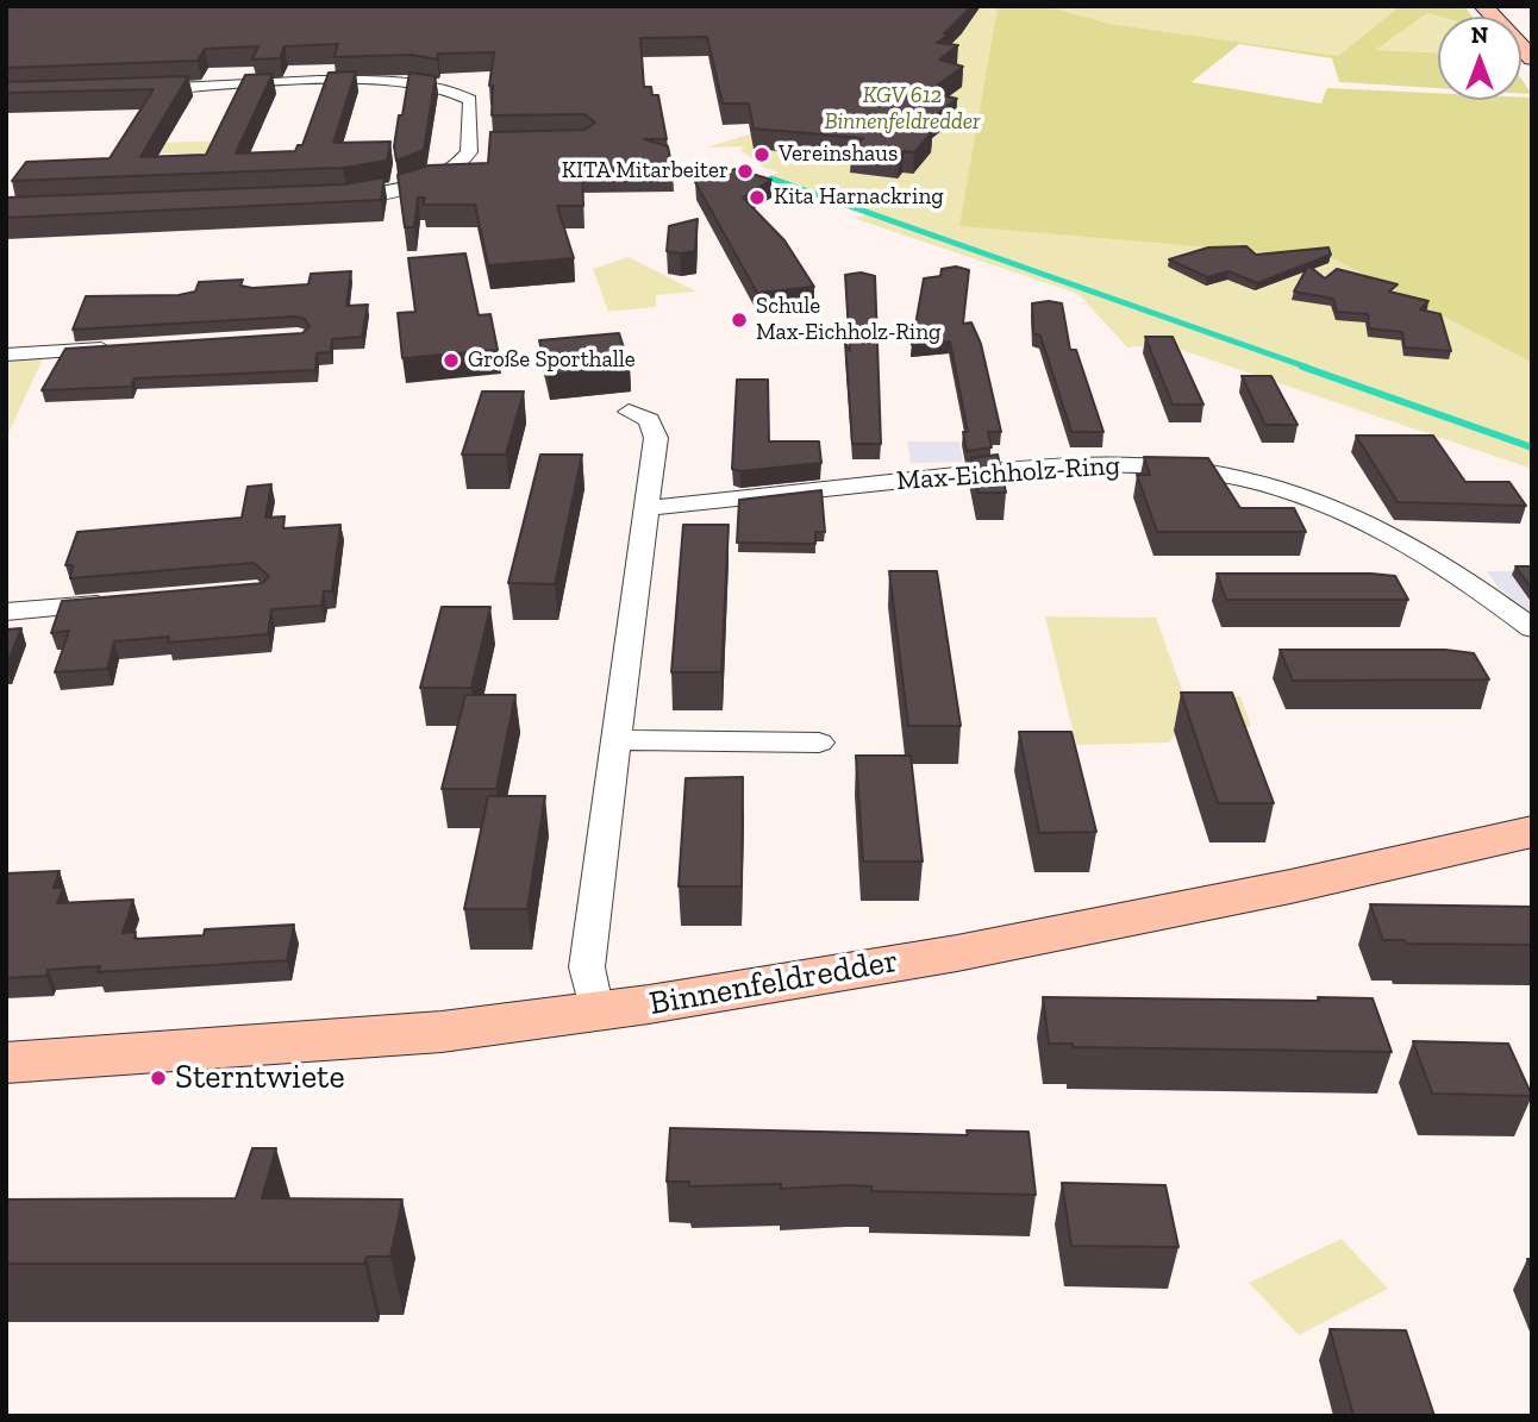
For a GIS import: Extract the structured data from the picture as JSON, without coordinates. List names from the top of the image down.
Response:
{
  "streets": {
    "main road": ["Binnenfeldredder"],
    "street": ["Max-Eichholz-Ring"]
  },
  "parks": ["KGV 612 Binnenfeldredder"],
  "places": [
    "Vereinshaus",
    "KITA Mitarbeiter",
    "Kita Harnackring",
    "Schule Max-Eichholz-Ring",
    "Große Sporthalle",
    "Sterntwiete"
  ],
  "north": "top"
}
